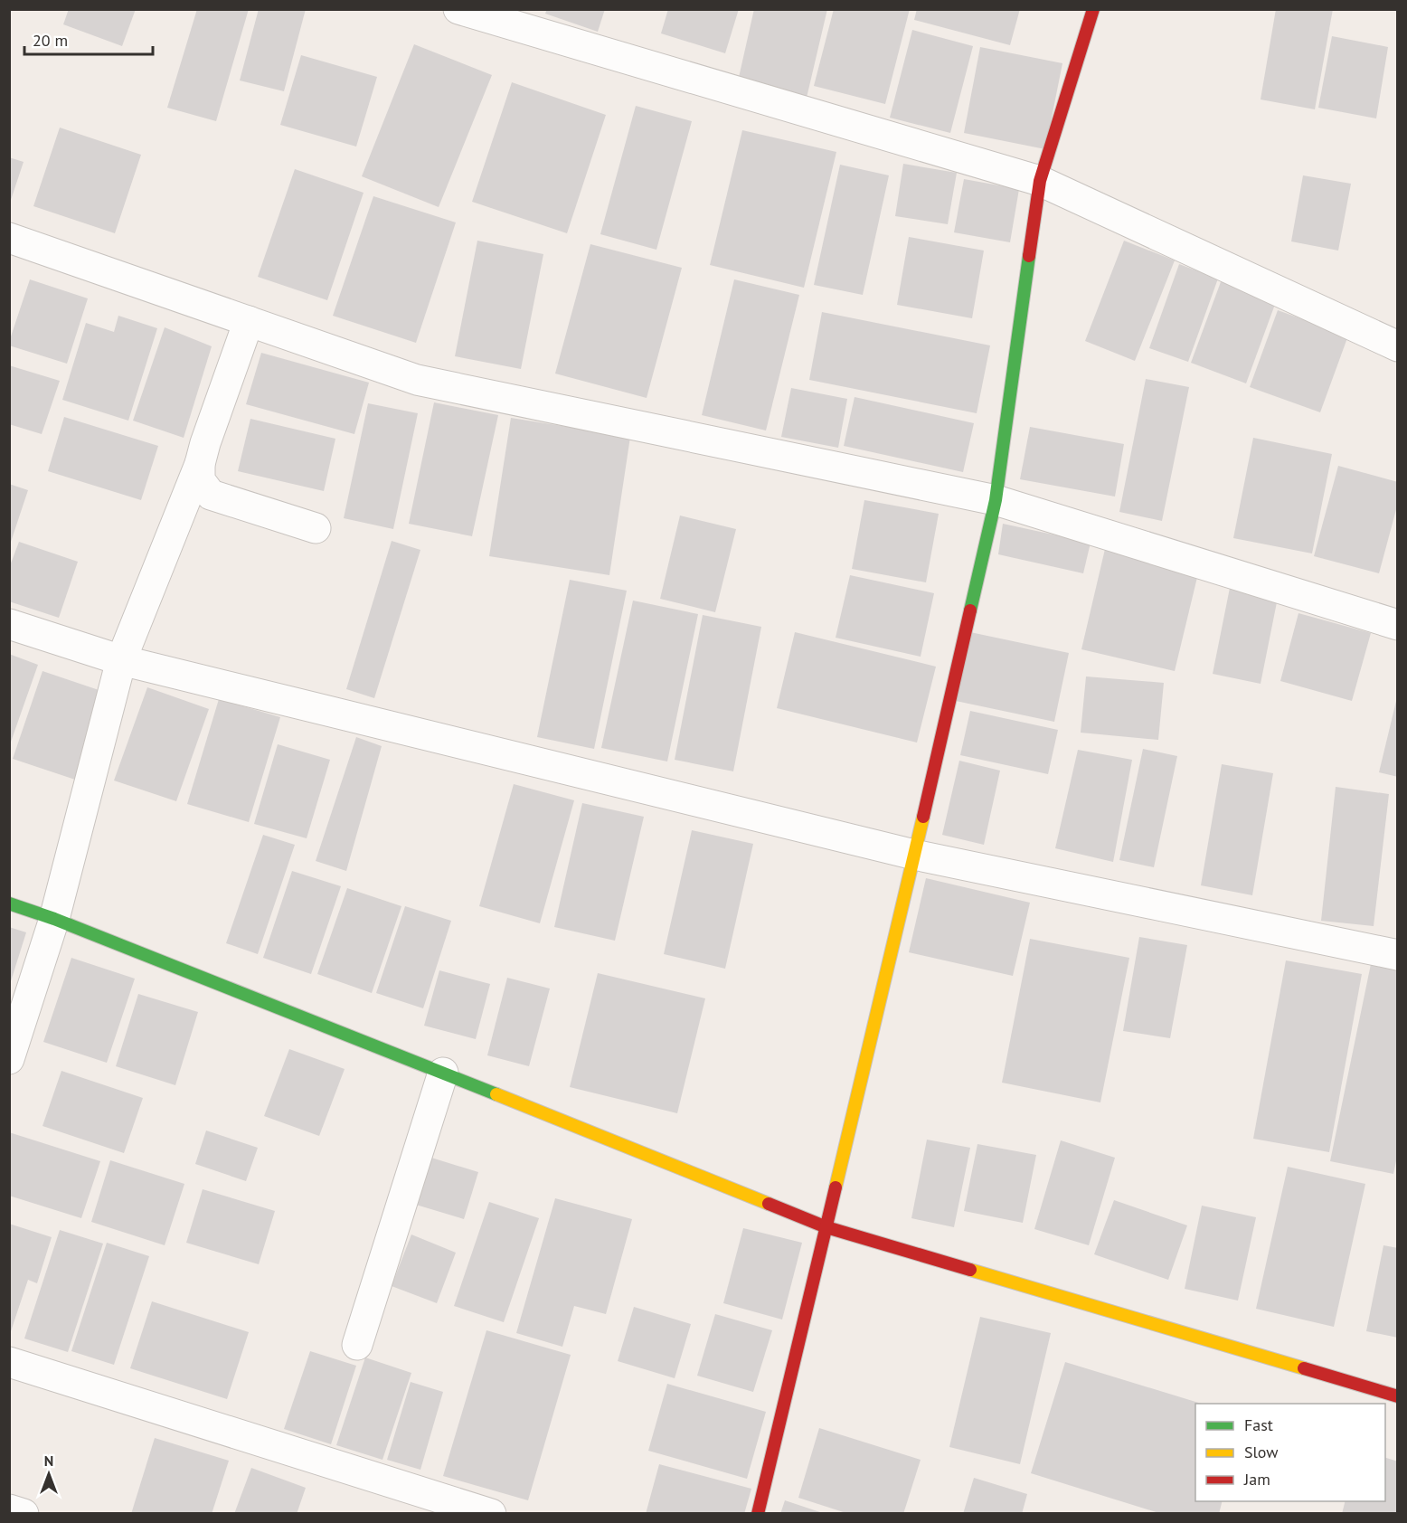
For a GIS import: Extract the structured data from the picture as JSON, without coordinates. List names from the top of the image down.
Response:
{
  "legend": ["Fast", "Slow", "Jam"],
  "scale_bar": "20 m",
  "north": "top"
}
